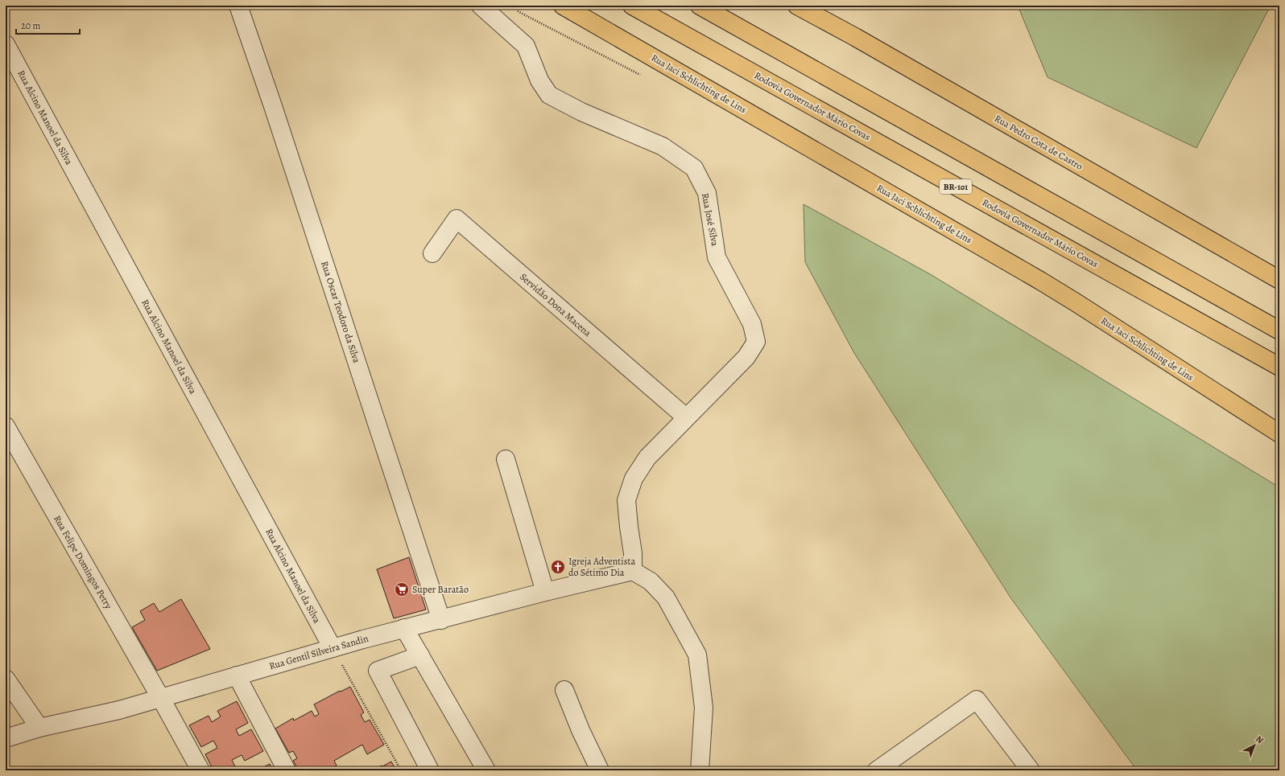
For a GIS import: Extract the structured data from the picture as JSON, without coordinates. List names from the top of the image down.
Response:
{
  "streets": {
    "main road": [
      "Rua Jaci Schlichting de Lins",
      "Rodovia Governador Mário Covas",
      "Rua Pedro Cota de Castro",
      "BR-101"
    ],
    "street": [
      "Rua Alcino Manoel da Silva",
      "Rua José Silva",
      "Servidão Dona Macena",
      "Rua Oscar Teodoro da Silva",
      "Rua Felipe Domingos Petry",
      "Rua Gentil Silveira Sandin"
    ]
  },
  "crossings": [
    ["Rua Alcino Manoel da Silva", "Rua Gentil Silveira Sandin"],
    ["Rua José Silva", "Servidão Dona Macena"],
    ["Rua José Silva", "Rua Gentil Silveira Sandin"],
    ["Rua Oscar Teodoro da Silva", "Rua Gentil Silveira Sandin"],
    ["Rua Felipe Domingos Petry", "Rua Gentil Silveira Sandin"]
  ],
  "places": {
    "church": ["Igreja Adventista do Sétimo Dia"],
    "supermarket": ["Super Baratão"]
  },
  "scale_bar": "20 m",
  "north": "top right"
}
